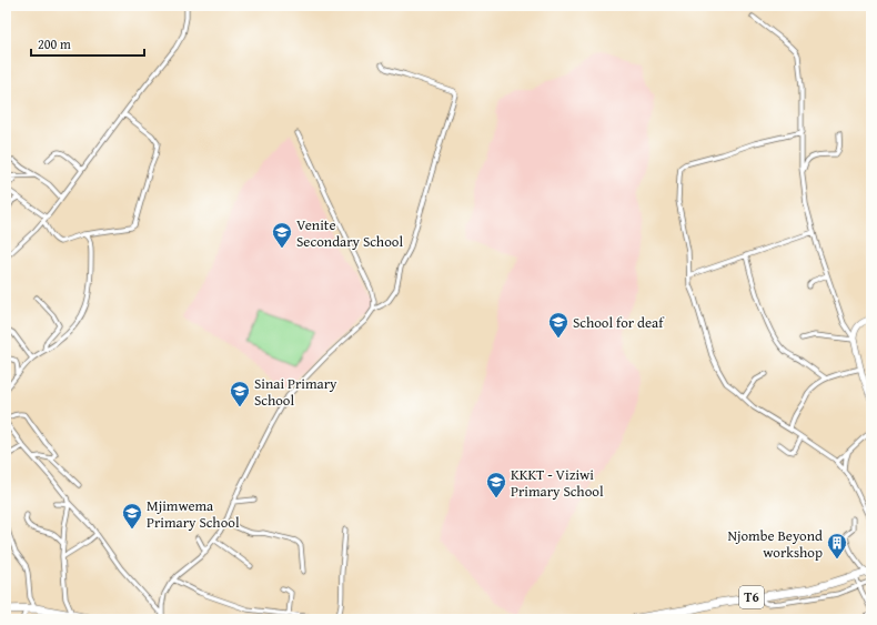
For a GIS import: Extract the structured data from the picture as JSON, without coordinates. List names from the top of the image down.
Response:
{
  "streets": {
    "highway": ["T6"]
  },
  "places": {
    "school or university": [
      "Venite Secondary School",
      "School for deaf",
      "Sinai Primary School",
      "KKKT - Viziwi Primary School",
      "Mjimwema Primary School"
    ],
    "building": ["Njombe Beyond workshop"]
  },
  "scale_bar": "200 m"
}
